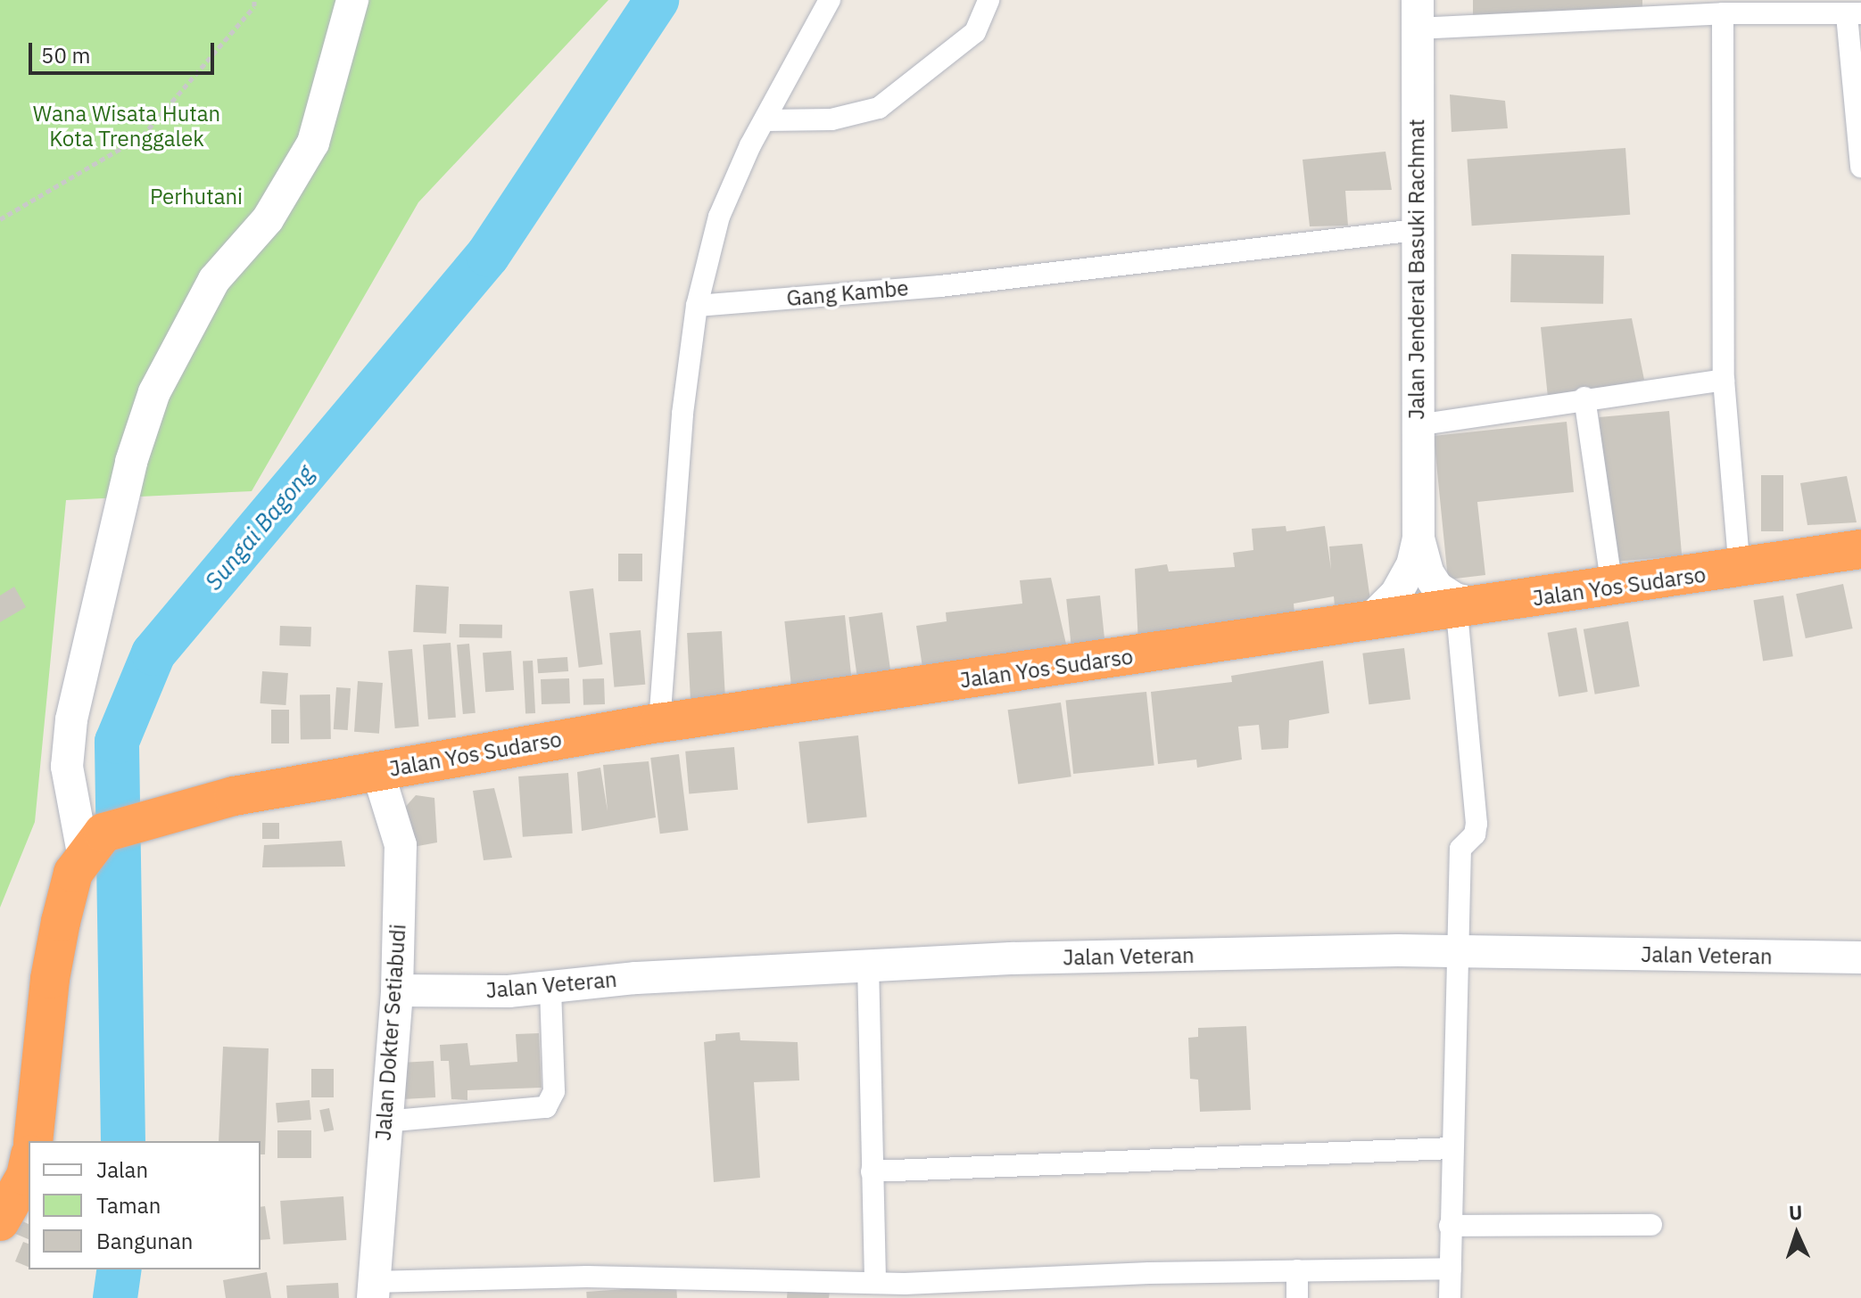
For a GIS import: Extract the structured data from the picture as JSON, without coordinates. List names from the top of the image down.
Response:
{
  "streets": {
    "highway": ["Jalan Yos Sudarso"],
    "street": [
      "Jalan Jenderal Basuki Rachmat",
      "Gang Kambe",
      "Jalan Veteran",
      "Jalan Dokter Setiabudi"
    ]
  },
  "crossings": [
    ["Jalan Jenderal Basuki Rachmat", "Gang Kambe"],
    ["Jalan Yos Sudarso", "Jalan Dokter Setiabudi"],
    ["Jalan Veteran", "Jalan Dokter Setiabudi"]
  ],
  "water": ["Sungai Bagong"],
  "parks": ["Wana Wisata Hutan Kota Trenggalek", "Perhutani"],
  "legend": ["Jalan", "Taman", "Bangunan"],
  "scale_bar": "50 m",
  "north": "top"
}
